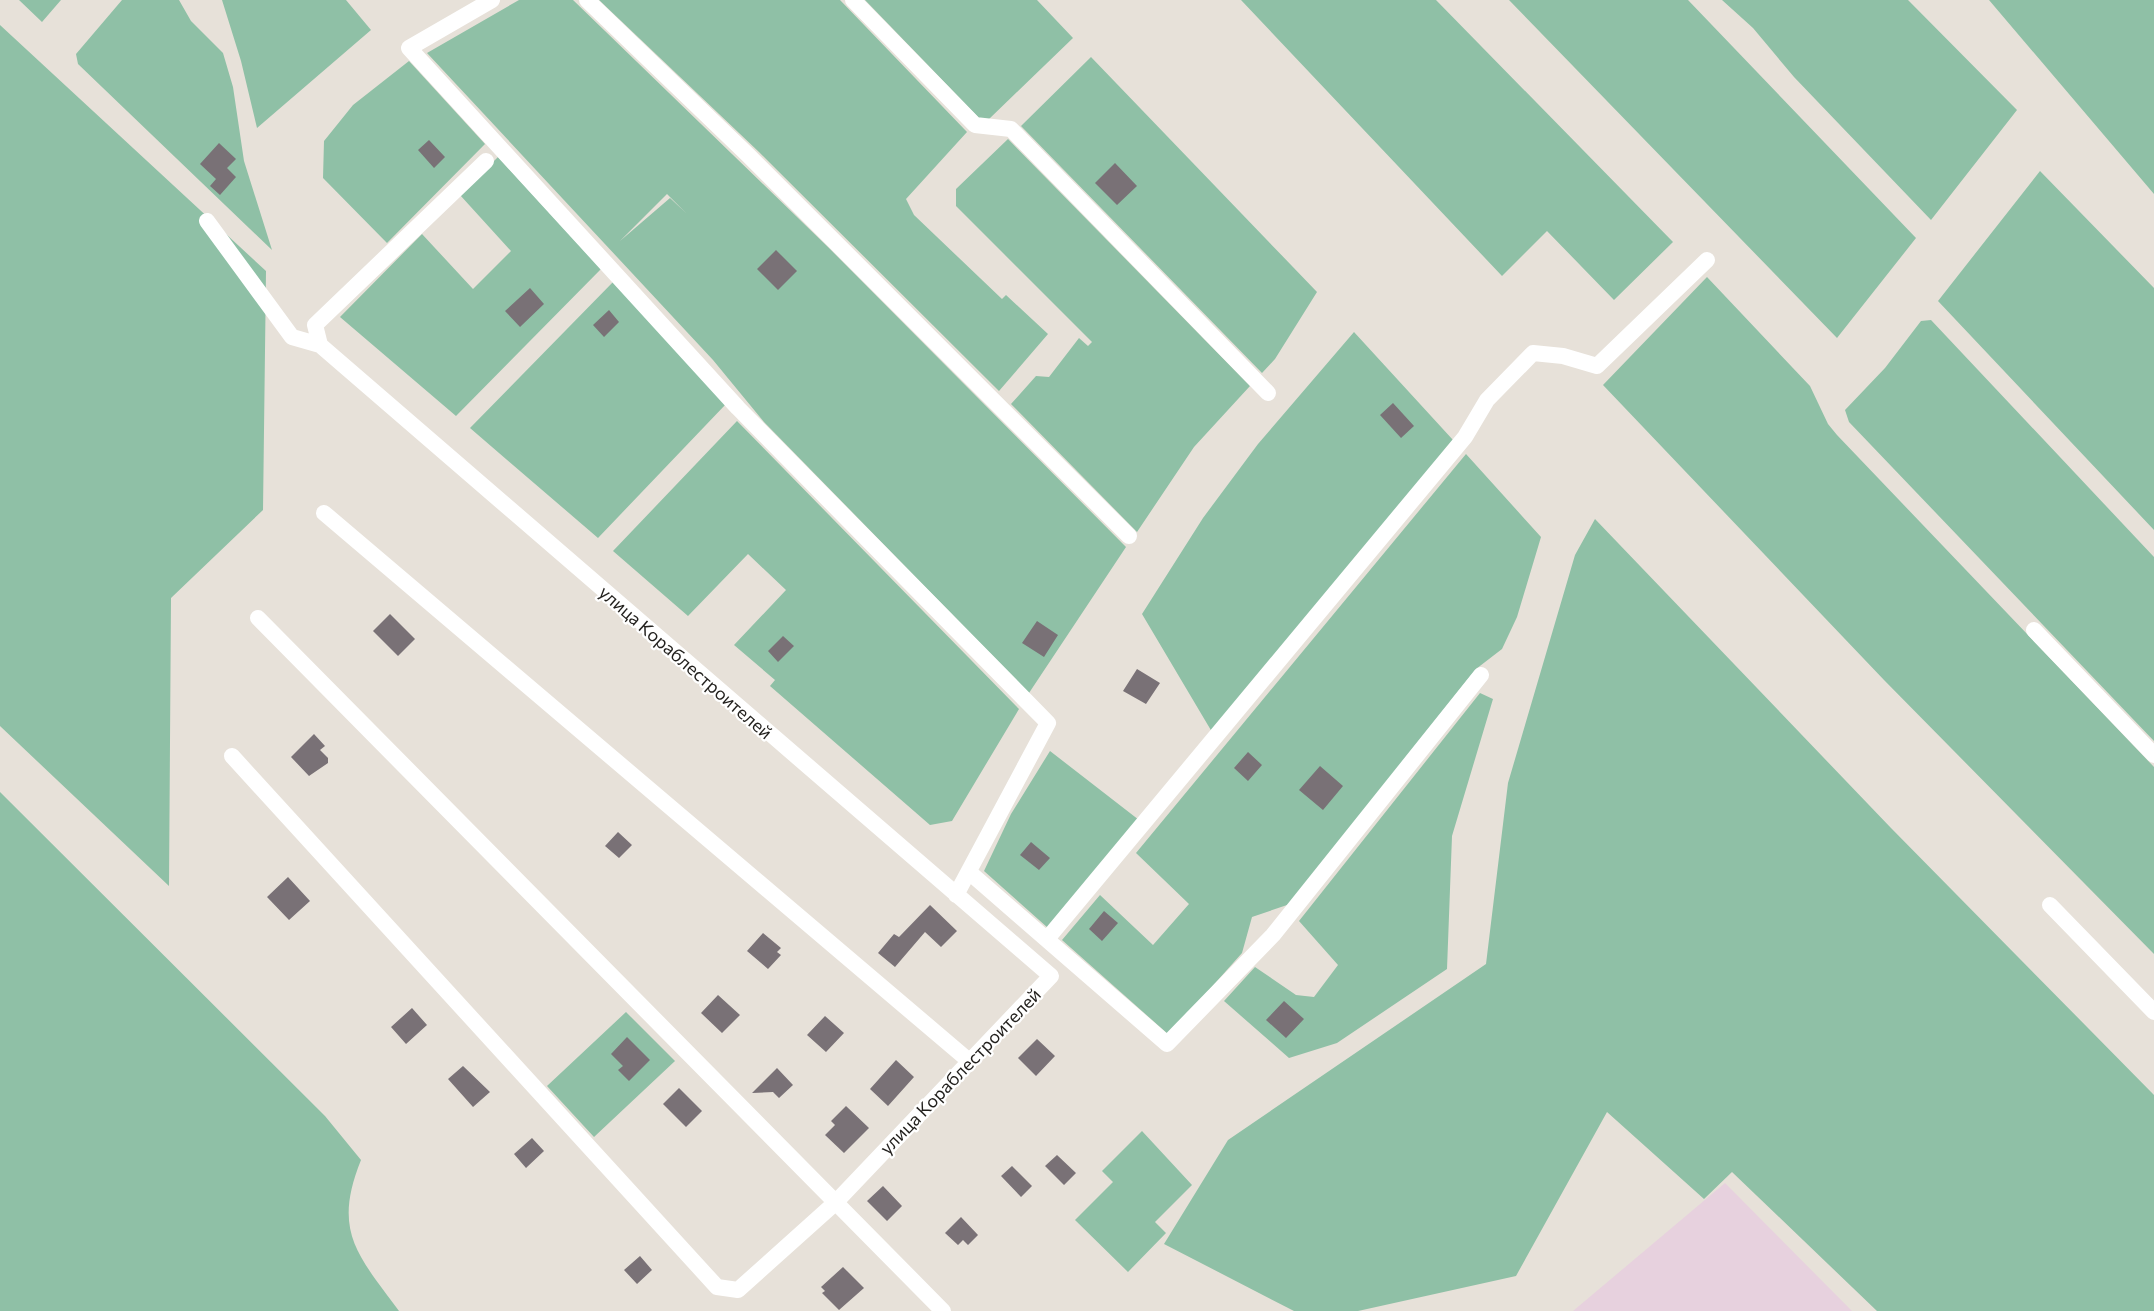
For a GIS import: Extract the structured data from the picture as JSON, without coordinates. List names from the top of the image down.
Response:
{
  "streets": {
    "street": ["улица Кораблестроителей"]
  }
}
